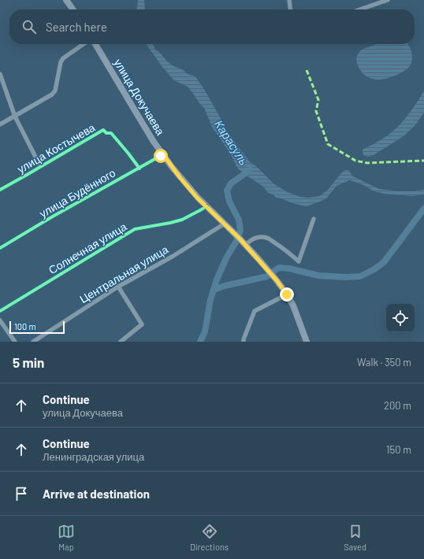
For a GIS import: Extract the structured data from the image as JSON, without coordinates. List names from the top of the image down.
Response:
{
  "streets": {
    "main road": ["улица Докучаева"],
    "street": [
      "улица Костычева",
      "улица Будённого",
      "Солнечная улица",
      "Центральная улица"
    ]
  },
  "crossings": [
    ["улица Докучаева", "улица Будённого"],
    ["улица Докучаева", "Солнечная улица"],
    ["улица Докучаева", "Центральная улица"],
    ["улица Костычева", "улица Будённого"]
  ],
  "water": ["Карасуль"],
  "scale_bar": "100 m",
  "page": {
    "search": "Search here",
    "scale": "100 m",
    "heading": ["5 min", "Walk · 350 m"],
    "list": [
      ["Continue", "улица Докучаева", "200 m"],
      ["Continue", "Ленинградская улица", "150 m"],
      "Arrive at destination"
    ],
    "nav": ["Map", "Directions", "Saved"]
  }
}
